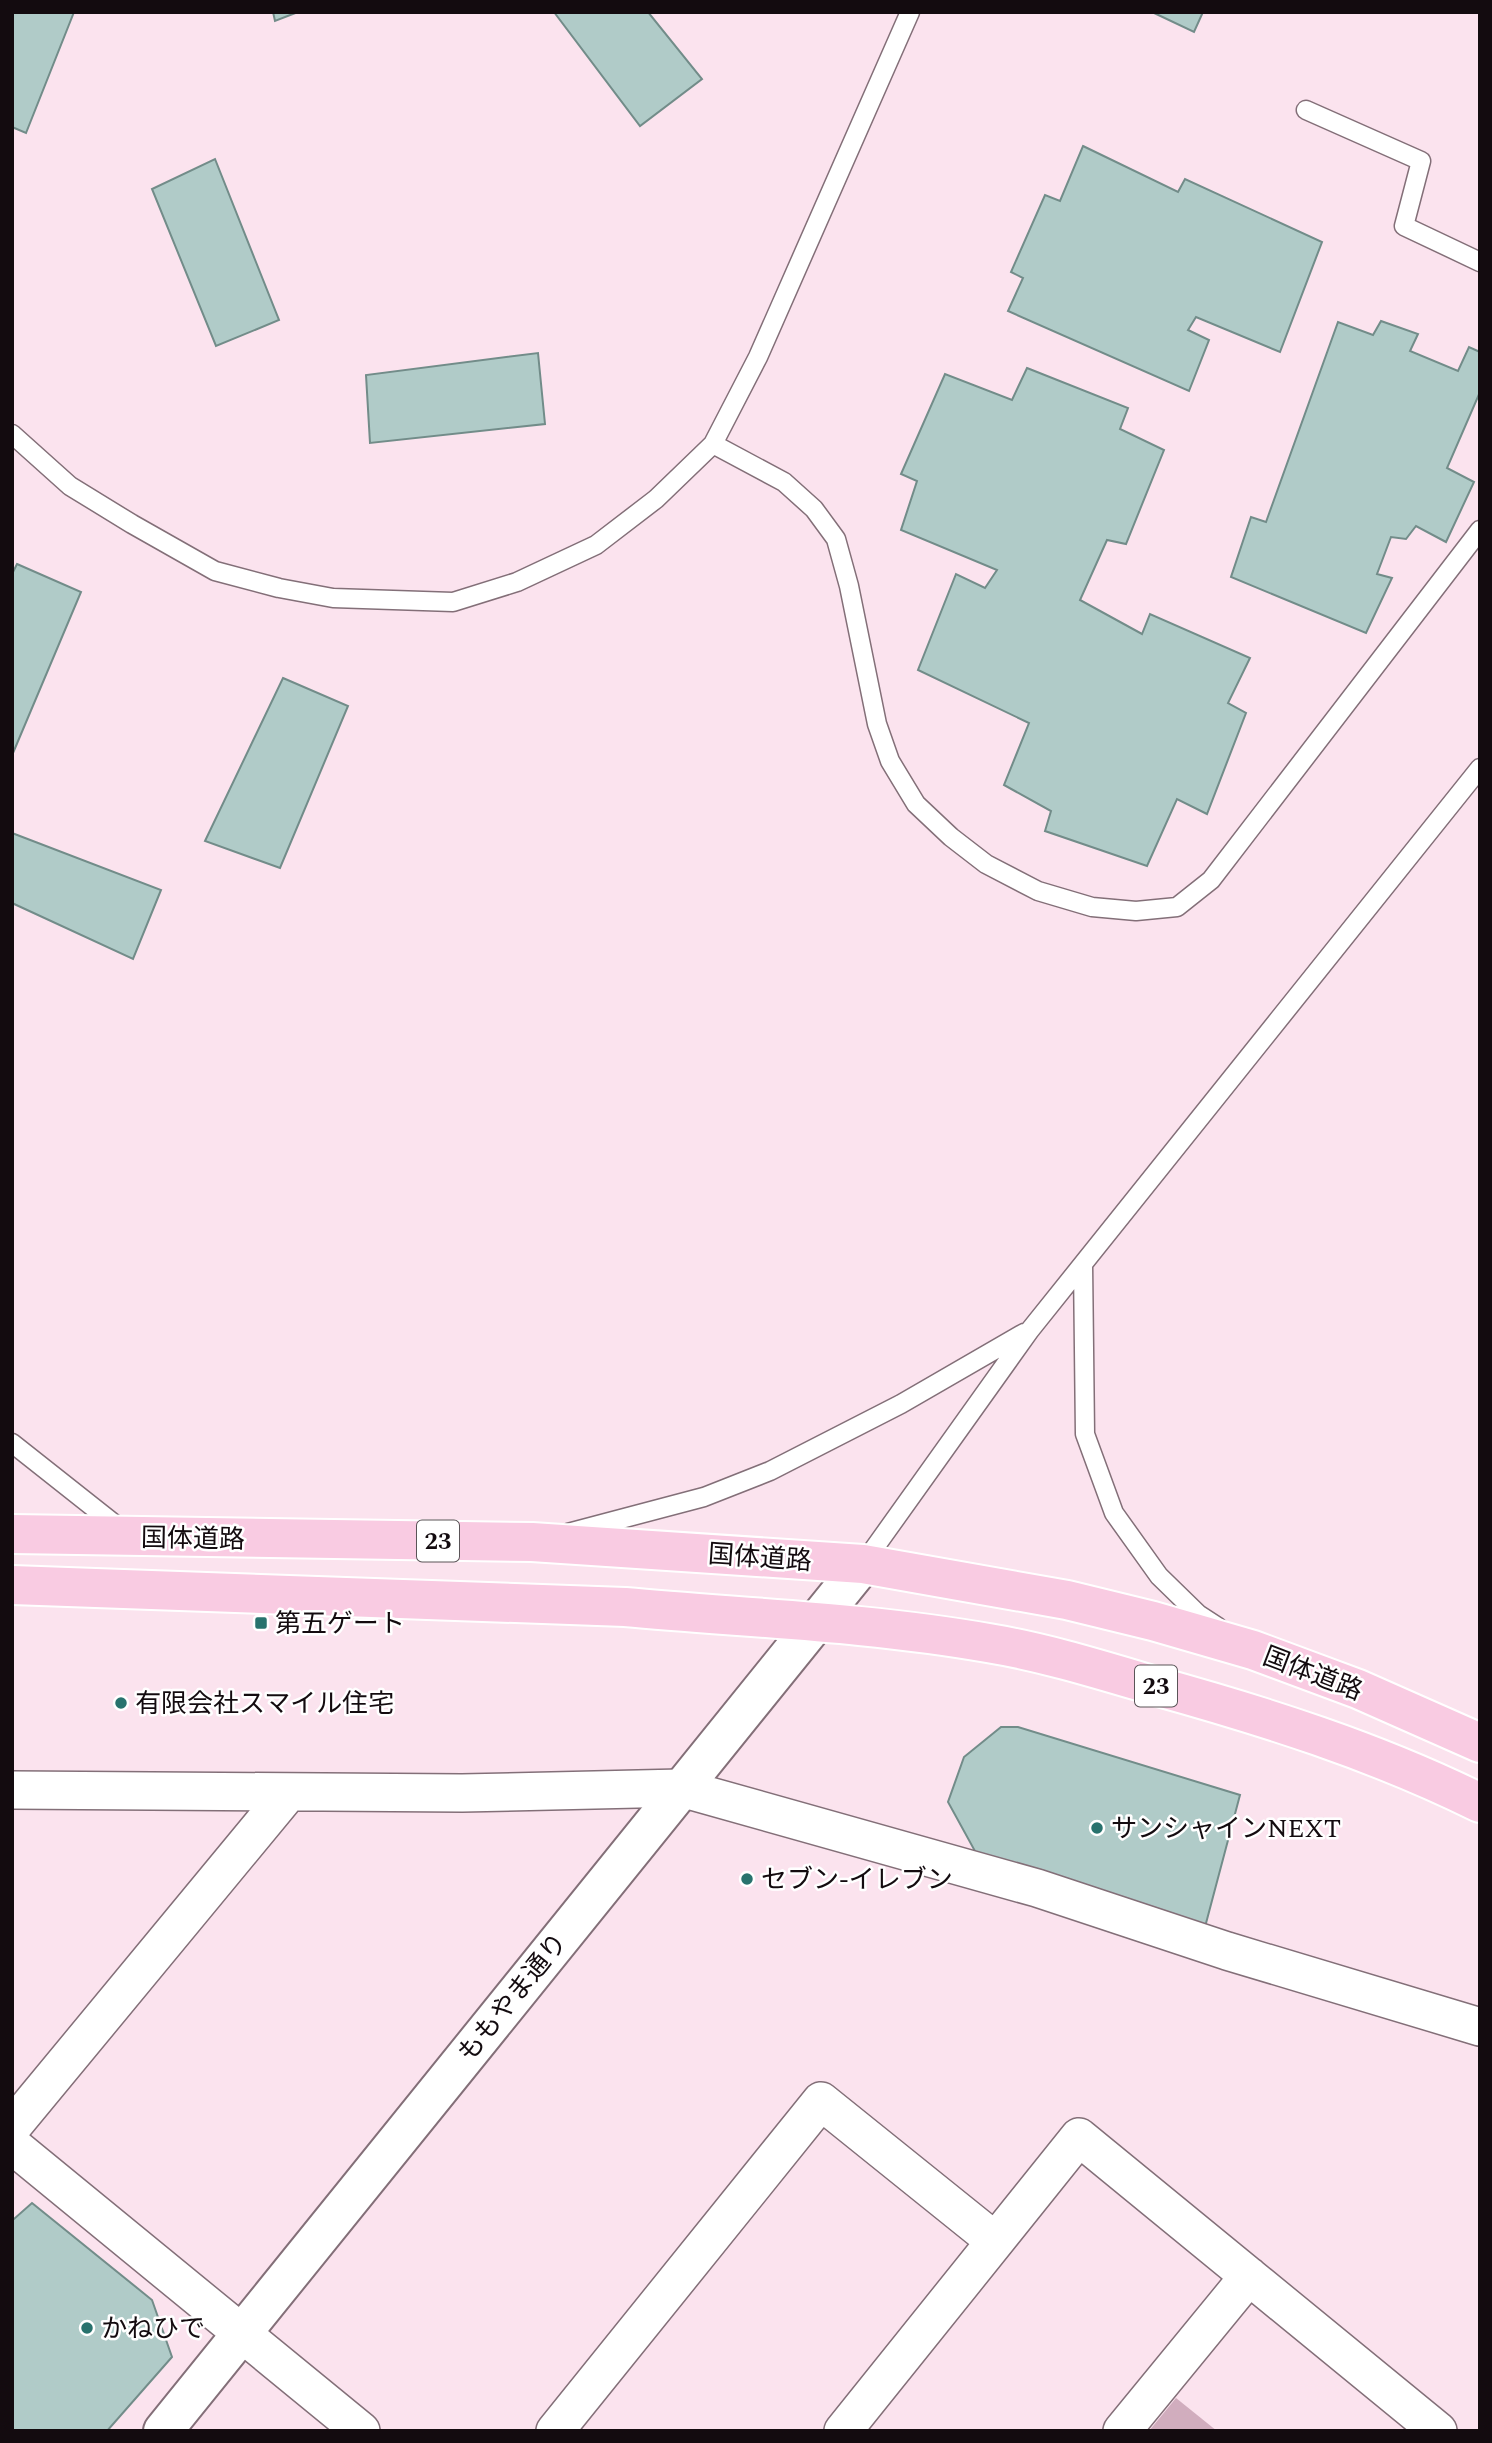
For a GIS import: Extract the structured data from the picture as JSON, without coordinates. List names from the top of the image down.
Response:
{
  "streets": {
    "main road": ["国体道路", "23"],
    "street": ["ももやま通り"]
  },
  "crossings": [
    ["国体道路", "ももやま通り"]
  ],
  "places": {
    "transit": ["第五ゲート"],
    "other": [
      "有限会社スマイル住宅",
      "サンシャインNEXT",
      "セブン-イレブン",
      "かねひで"
    ]
  }
}
